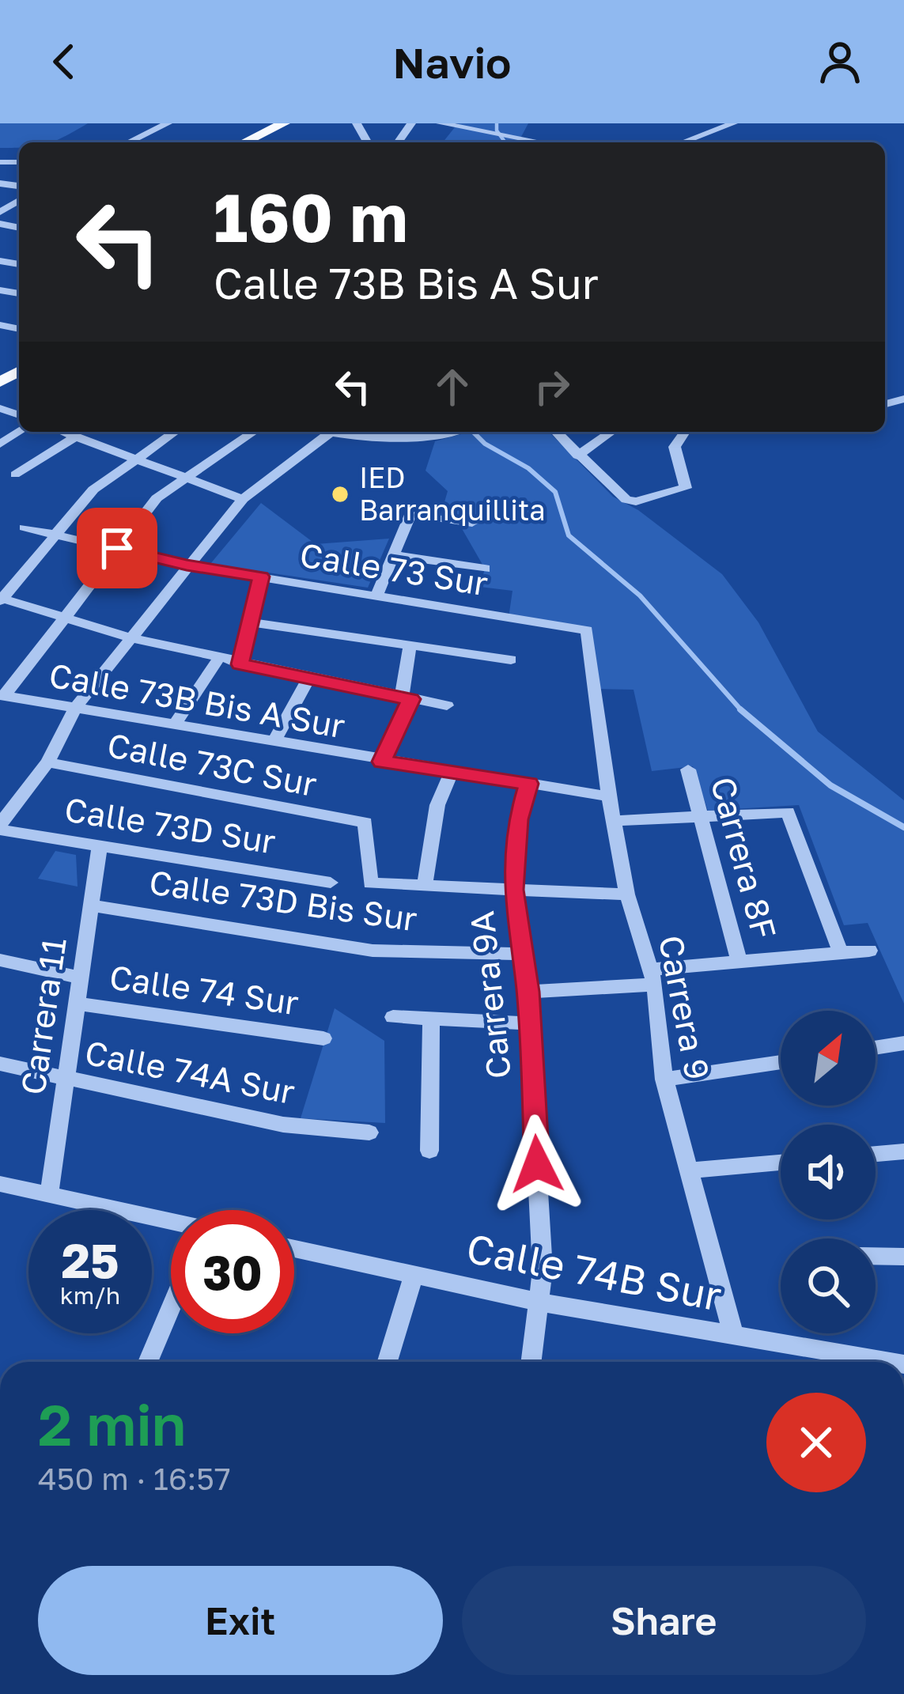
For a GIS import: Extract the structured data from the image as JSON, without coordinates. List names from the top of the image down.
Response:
{
  "streets": {
    "street": [
      "Calle 73 Sur",
      "Calle 73B Bis A Sur",
      "Calle 73C Sur",
      "Calle 73D Sur",
      "Carrera 8F",
      "Calle 73D Bis Sur",
      "Calle 74 Sur",
      "Carrera 9A",
      "Carrera 9",
      "Carrera 11",
      "Calle 74A Sur",
      "Calle 74B Sur"
    ]
  },
  "crossings": [
    ["Calle 73 Sur", "Carrera 9"],
    ["Calle 73B Bis A Sur", "Carrera 9A"],
    ["Calle 73B Bis A Sur", "Carrera 9"],
    ["Calle 73D Sur", "Carrera 11"],
    ["Calle 73D Bis Sur", "Carrera 9A"],
    ["Calle 73D Bis Sur", "Carrera 11"],
    ["Calle 74 Sur", "Carrera 11"],
    ["Carrera 9A", "Calle 74B Sur"],
    ["Carrera 9", "Calle 74B Sur"],
    ["Carrera 11", "Calle 74A Sur"]
  ],
  "places": ["IED Barranquillita"],
  "north": "top right",
  "page": {
    "header": "Navio",
    "turn": ["160 m", "Calle 73B Bis A Sur"],
    "speed": "25 km/h",
    "limit": "30",
    "heading": ["2 min", "450 m · 16:57"],
    "buttons": ["Exit", "Share"]
  }
}
